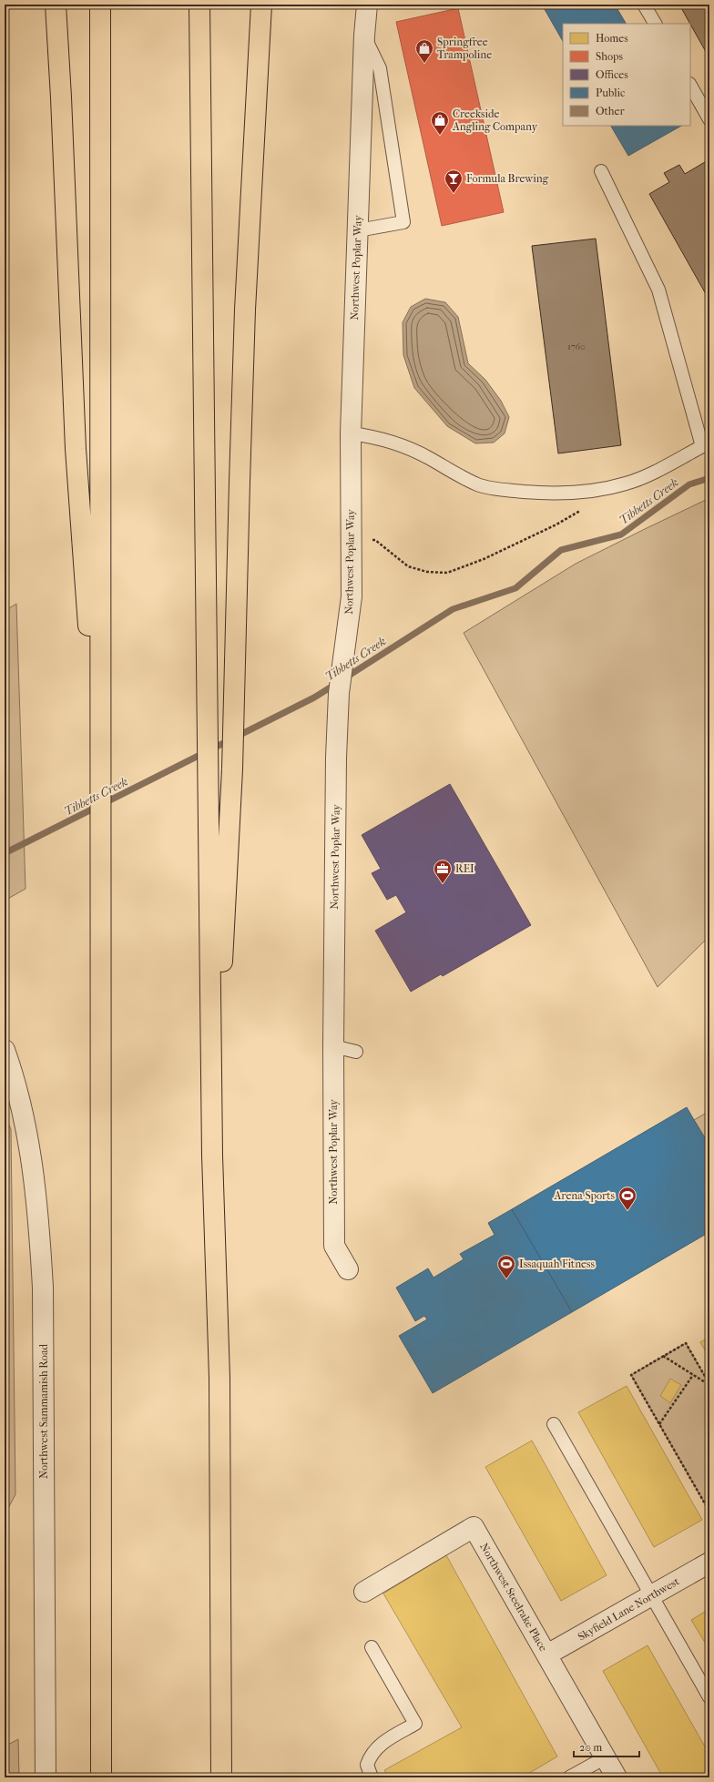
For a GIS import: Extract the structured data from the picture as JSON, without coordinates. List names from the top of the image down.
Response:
{
  "streets": {
    "street": [
      "Northwest Poplar Way",
      "Northwest Sammamish Road",
      "Northwest Steelrake Place",
      "Skyfield Lane Northwest"
    ]
  },
  "crossings": [
    ["Northwest Steelrake Place", "Skyfield Lane Northwest"]
  ],
  "water": ["Tibbetts Creek"],
  "places": {
    "shop": ["Springfree Trampoline", "Creekside Angling Company"],
    "bar": ["Formula Brewing"],
    "office": ["REI"],
    "sports": ["Arena Sports", "Issaquah Fitness"]
  },
  "house_numbers": ["1760"],
  "legend": [
    "Homes",
    "Shops",
    "Offices",
    "Public",
    "Other"
  ],
  "scale_bar": "20 m"
}
